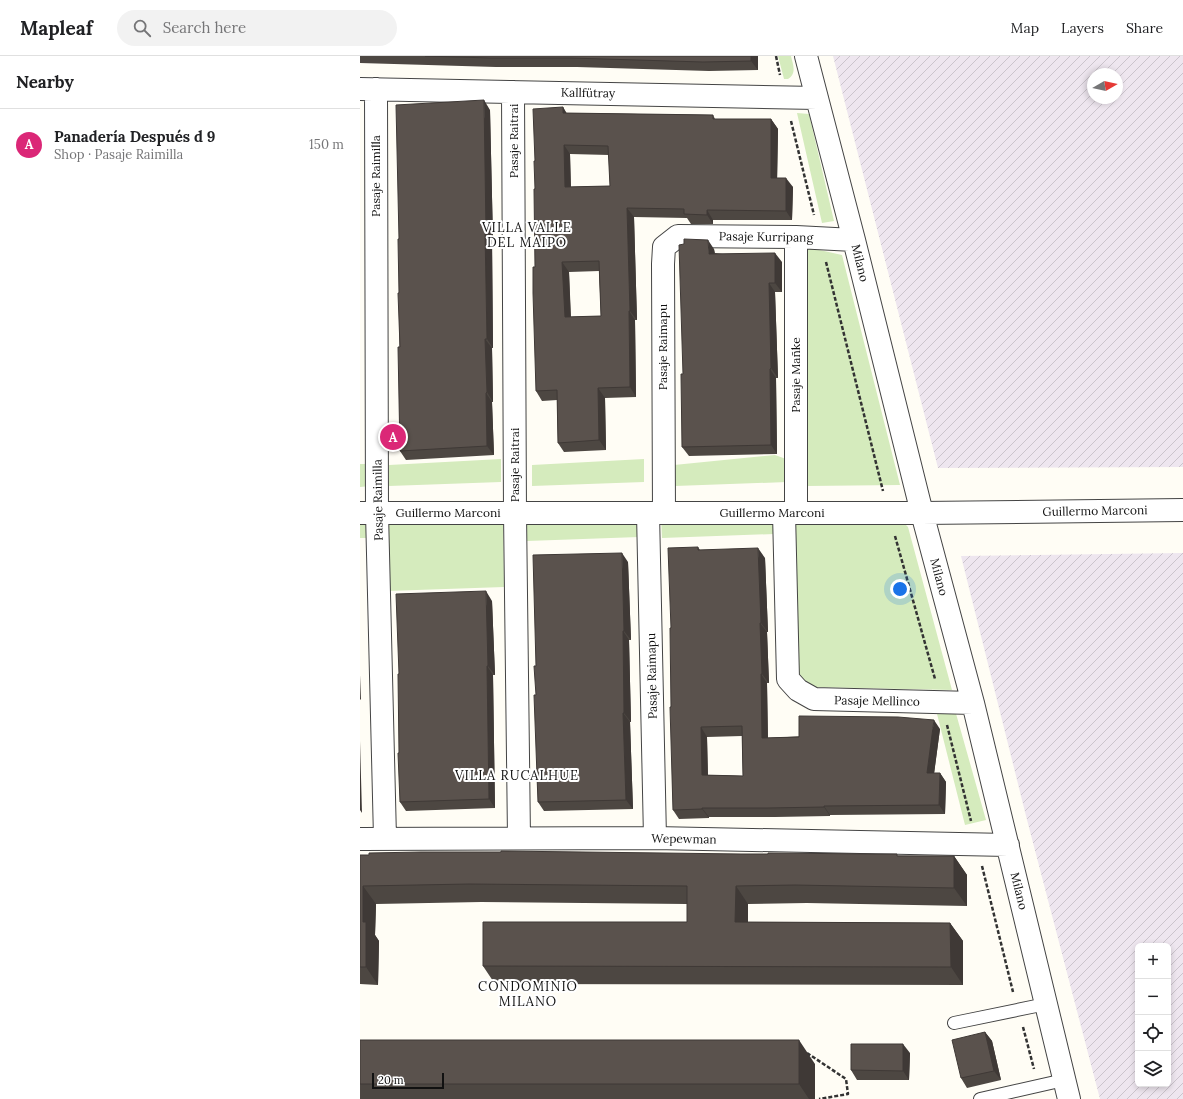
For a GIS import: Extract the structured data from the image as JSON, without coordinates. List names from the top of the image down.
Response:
{
  "streets": {
    "street": [
      "Kallfütray",
      "Pasaje Raitrai",
      "Pasaje Raimilla",
      "Pasaje Kurripang",
      "Milano",
      "Pasaje Raimapu",
      "Pasaje Mañke",
      "Guillermo Marconi",
      "Pasaje Mellinco",
      "Wepewman"
    ]
  },
  "crossings": [
    ["Kallfütray", "Pasaje Raitrai"],
    ["Kallfütray", "Pasaje Raimilla"],
    ["Kallfütray", "Milano"],
    ["Pasaje Raitrai", "Guillermo Marconi"],
    ["Pasaje Raitrai", "Wepewman"],
    ["Pasaje Raimilla", "Guillermo Marconi"],
    ["Pasaje Raimilla", "Wepewman"],
    ["Pasaje Kurripang", "Milano"],
    ["Pasaje Kurripang", "Pasaje Raimapu"],
    ["Pasaje Kurripang", "Pasaje Mañke"],
    ["Milano", "Guillermo Marconi"],
    ["Milano", "Pasaje Mellinco"],
    ["Milano", "Wepewman"],
    ["Pasaje Raimapu", "Guillermo Marconi"],
    ["Pasaje Raimapu", "Wepewman"],
    ["Pasaje Mañke", "Guillermo Marconi"],
    ["Pasaje Mañke", "Pasaje Mellinco"]
  ],
  "districts": ["VILLA VALLE DEL MAIPO", "VILLA RUCALHUE", "CONDOMINIO MILANO"],
  "scale_bar": "20 m",
  "north": "right",
  "page": {
    "header": "Mapleaf",
    "search": "Search here",
    "nav": ["Map", "Layers", "Share"],
    "heading": "Nearby",
    "list": [
      {
        "mark": "A",
        "name": "Panadería Después d 9",
        "note": "Shop · Pasaje Raimilla",
        "value": "150 m"
      }
    ],
    "pins": "A",
    "map_buttons": ["+", "−"],
    "scale": "20 m"
  }
}
